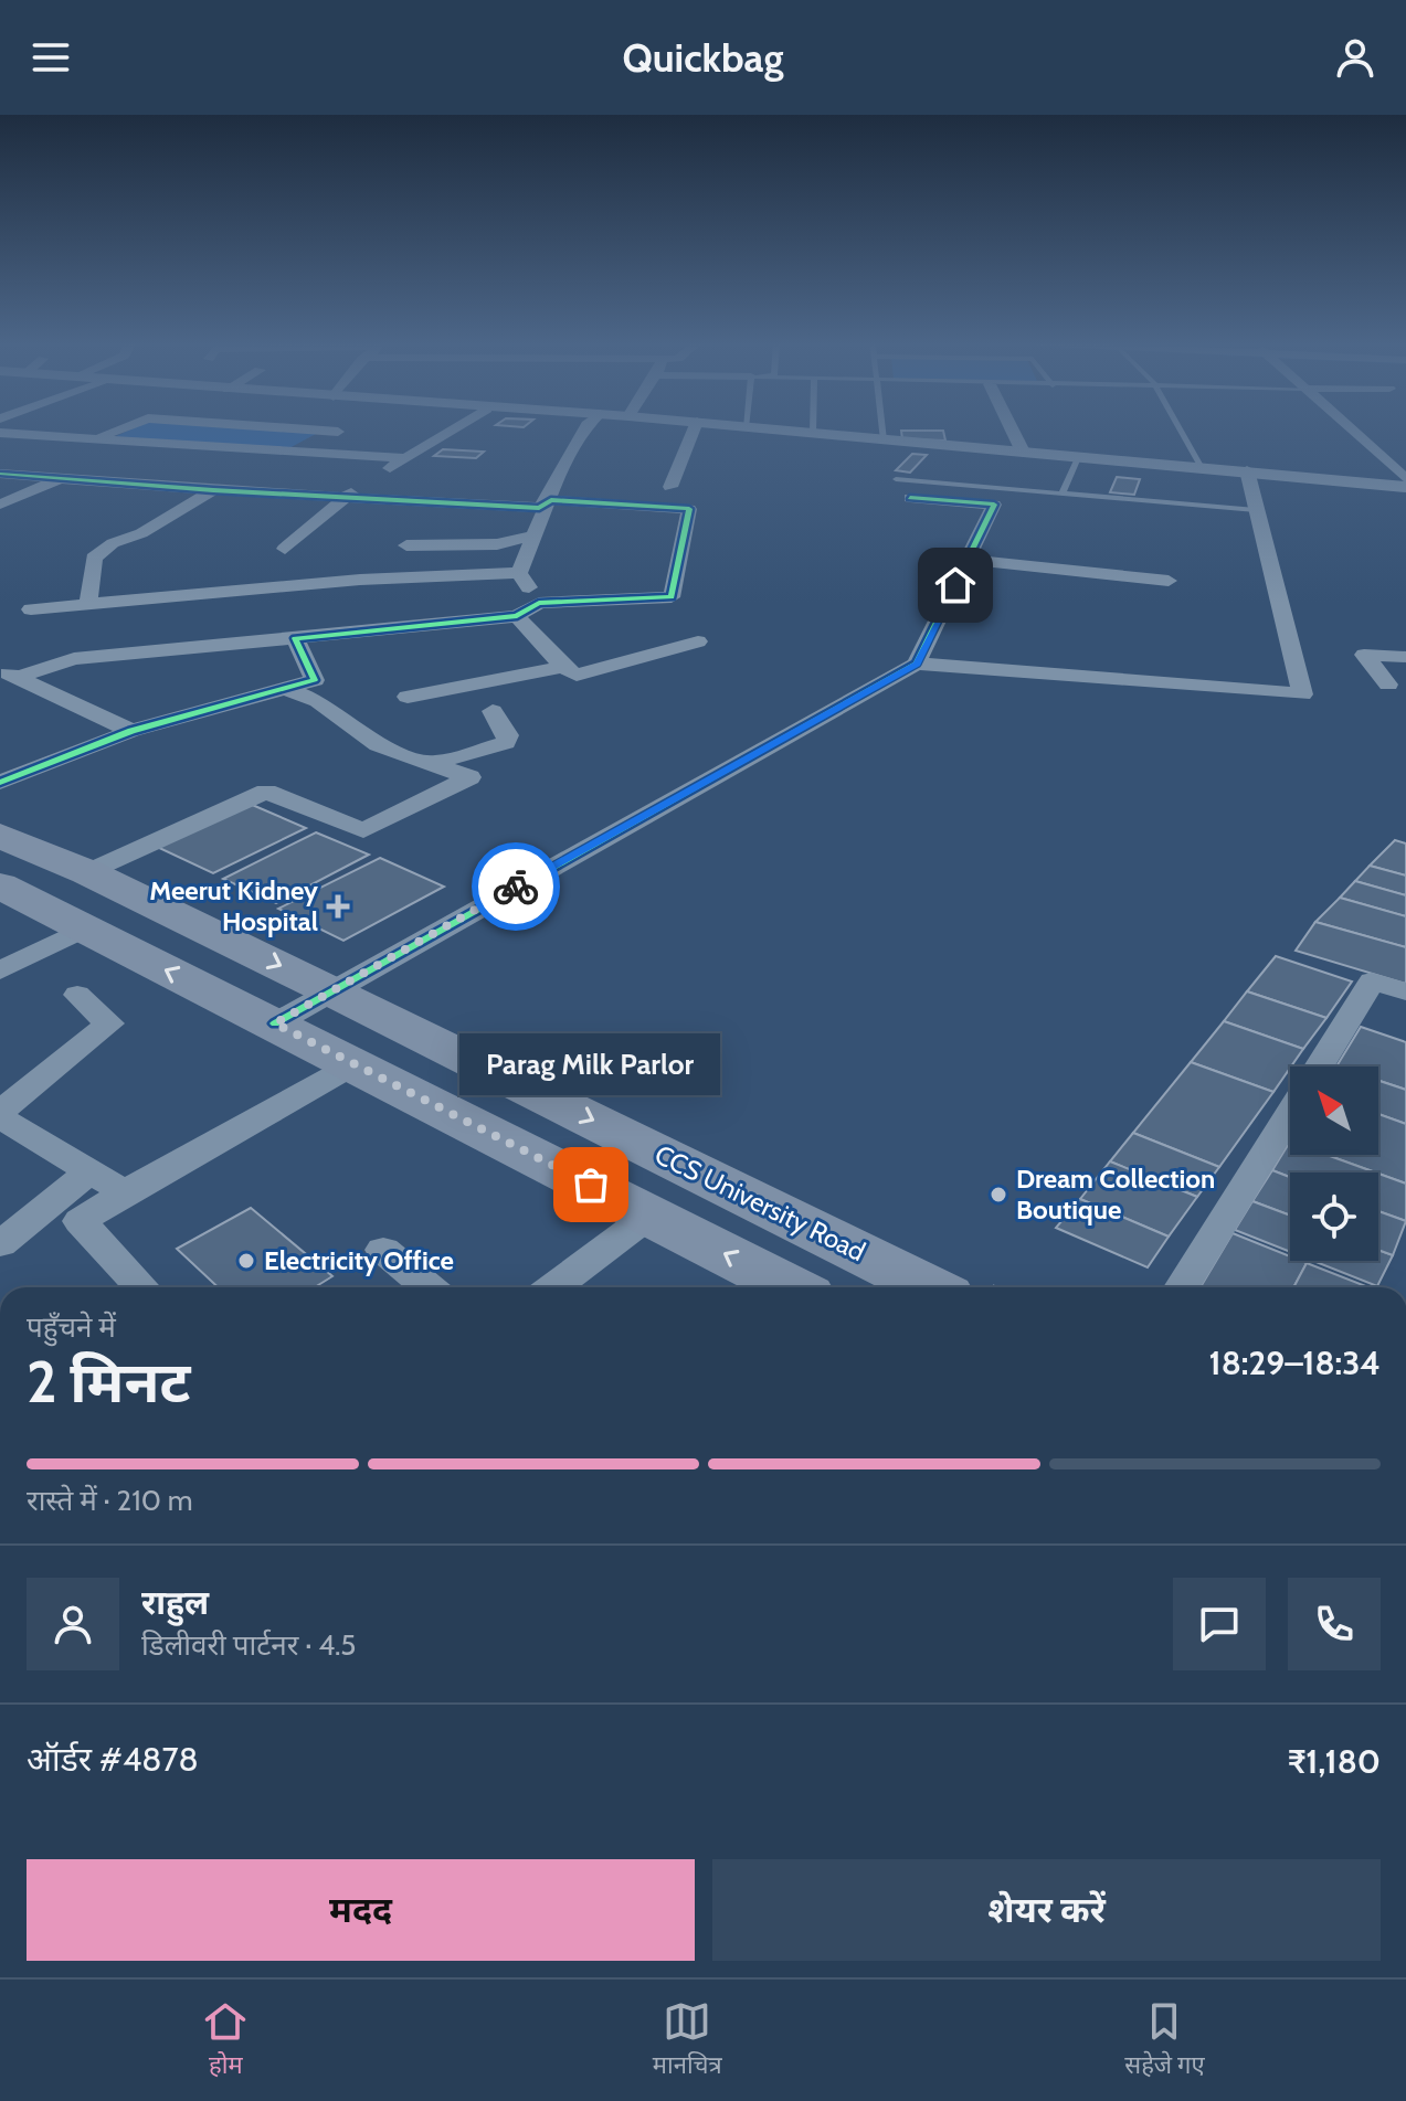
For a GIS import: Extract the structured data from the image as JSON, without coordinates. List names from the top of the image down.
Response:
{
  "streets": {
    "highway": ["CCS University Road"]
  },
  "places": {
    "health": ["Meerut Kidney Hospital"],
    "other": ["Parag Milk Parlor", "Dream Collection Boutique", "Electricity Office"]
  },
  "north": "top left",
  "page": {
    "header": "Quickbag",
    "bubble": "Parag Milk Parlor",
    "heading": ["2 मिनट", "पहुँचने में", "18:29–18:34"],
    "panel": [
      "राहुल",
      "डिलीवरी पार्टनर · 4.5",
      "ऑर्डर #4878",
      "₹1,180"
    ],
    "bar": "रास्ते में · 210 m",
    "buttons": ["मदद", "शेयर करें"],
    "tabs": ["होम", "मानचित्र", "सहेजे गए"]
  }
}
